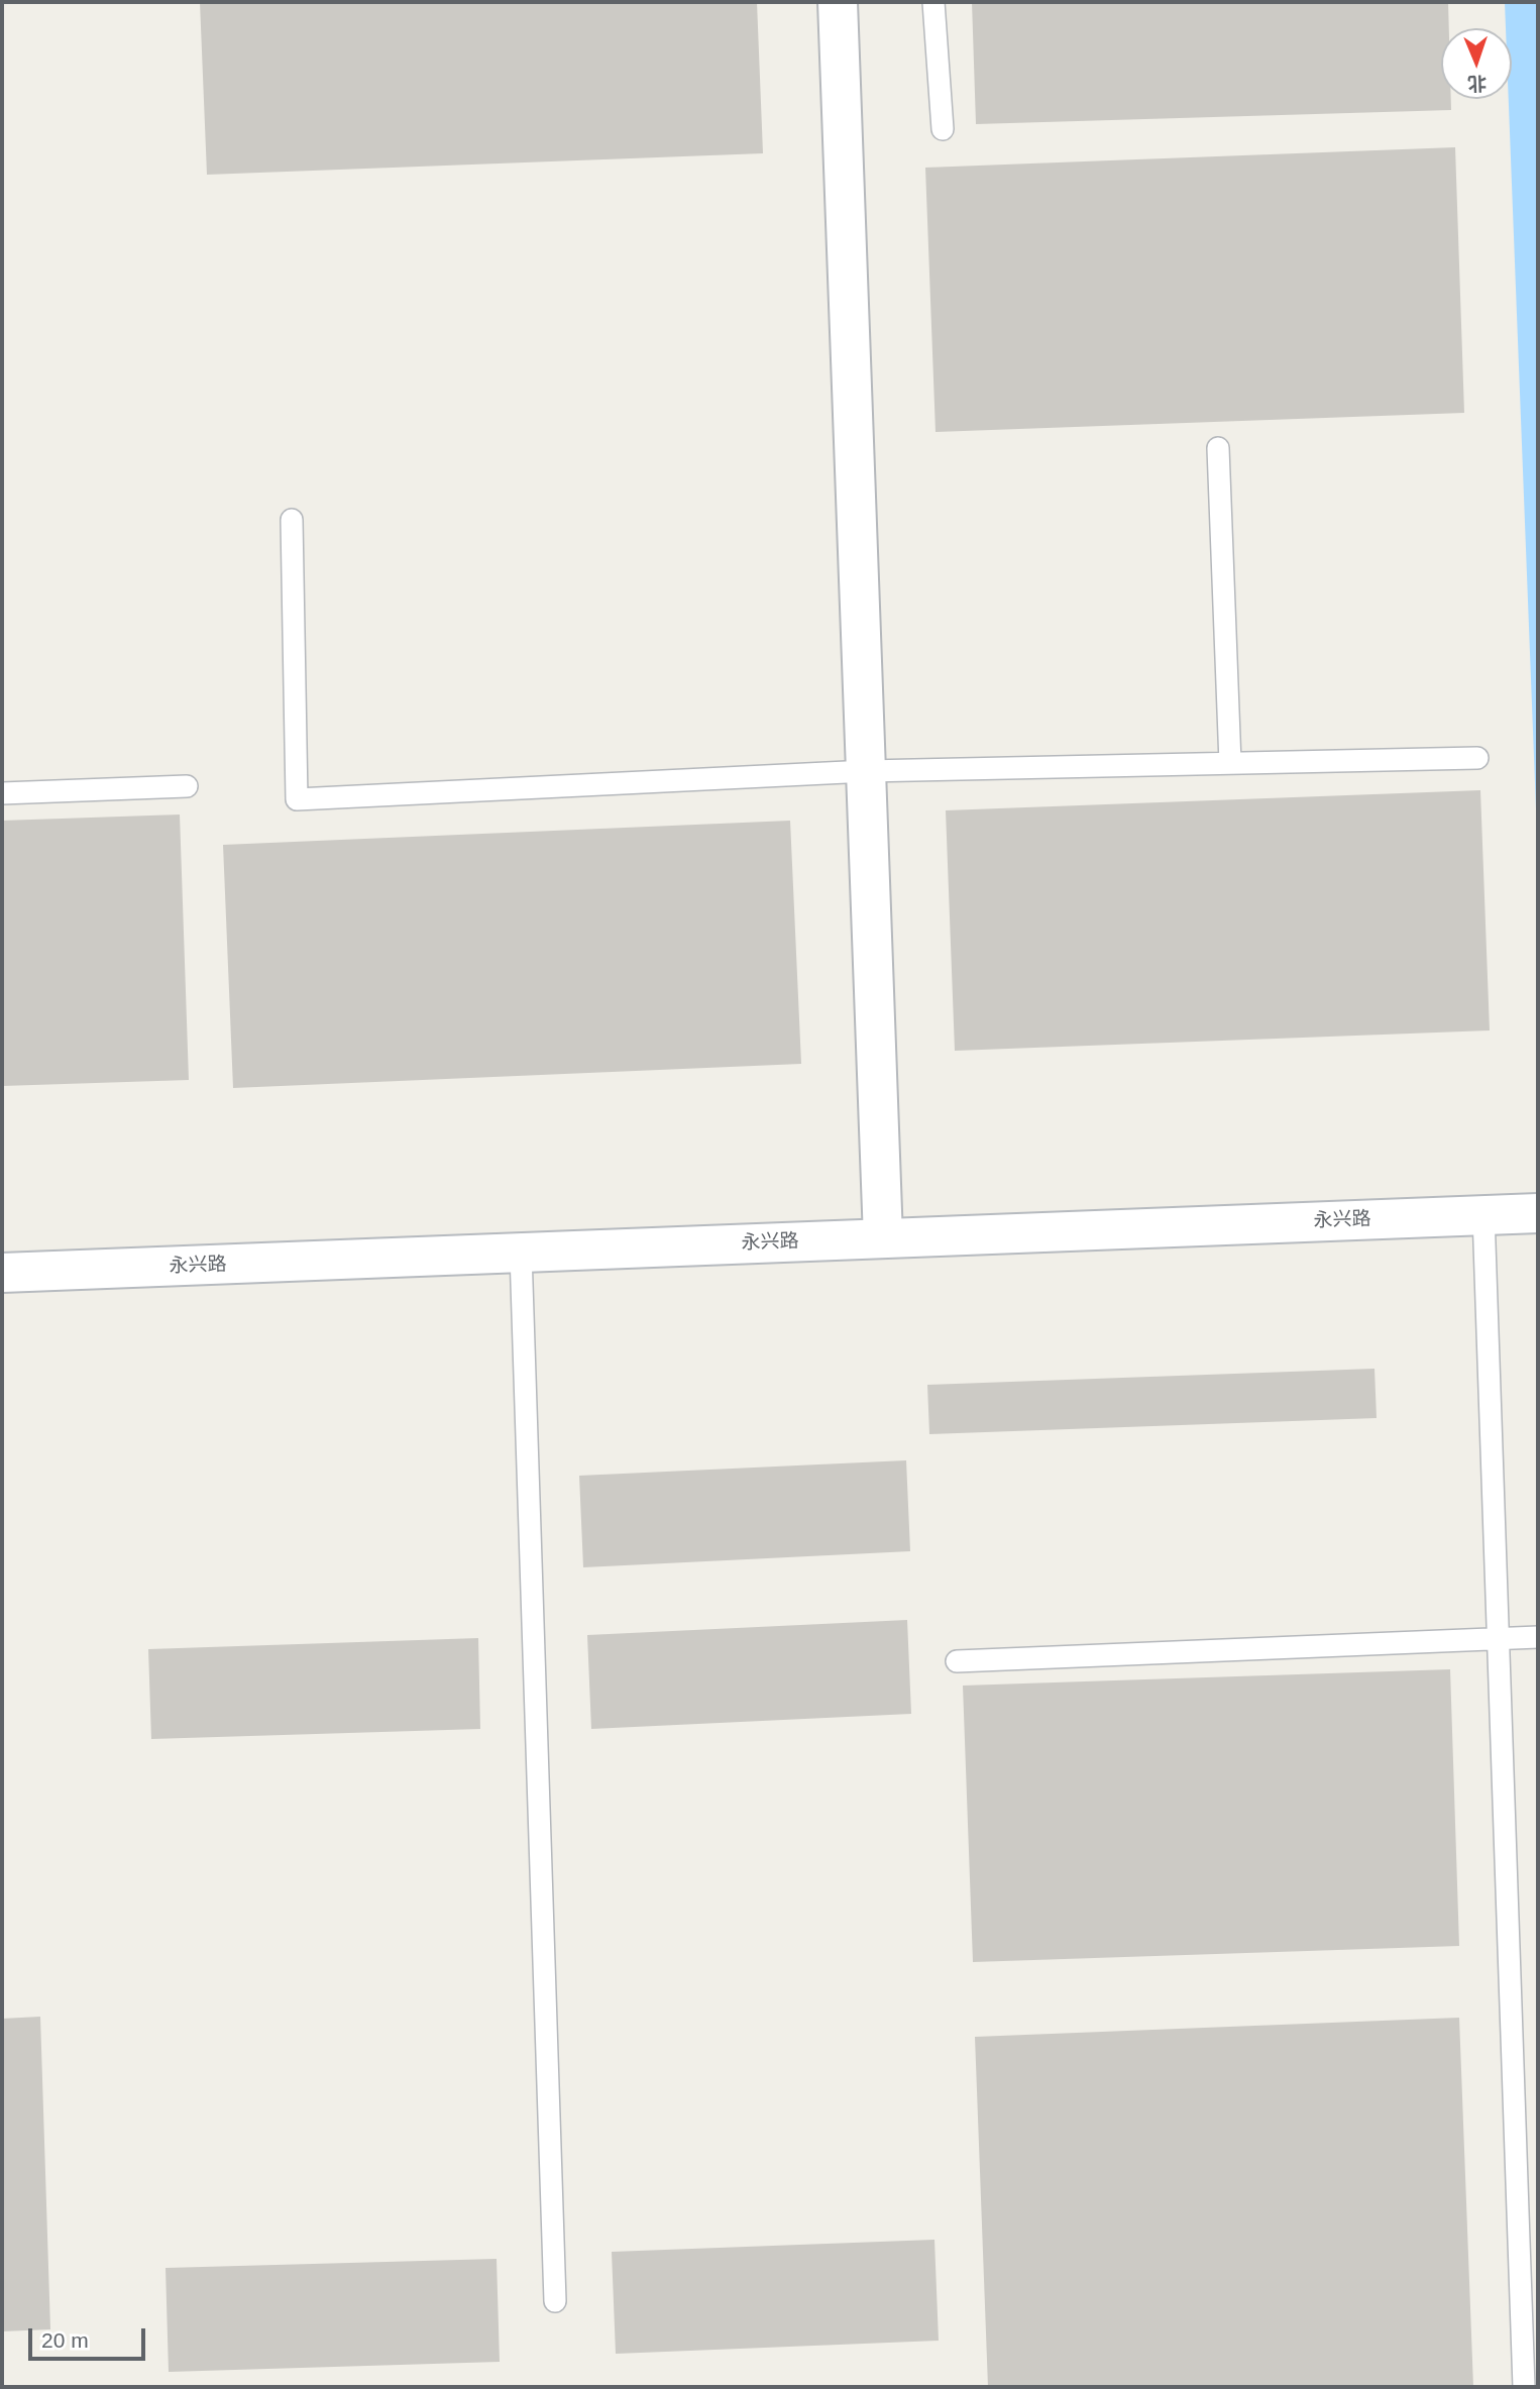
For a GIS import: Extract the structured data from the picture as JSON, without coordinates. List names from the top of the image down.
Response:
{
  "streets": {
    "street": ["永兴路"]
  },
  "scale_bar": "20 m",
  "north": "bottom"
}
